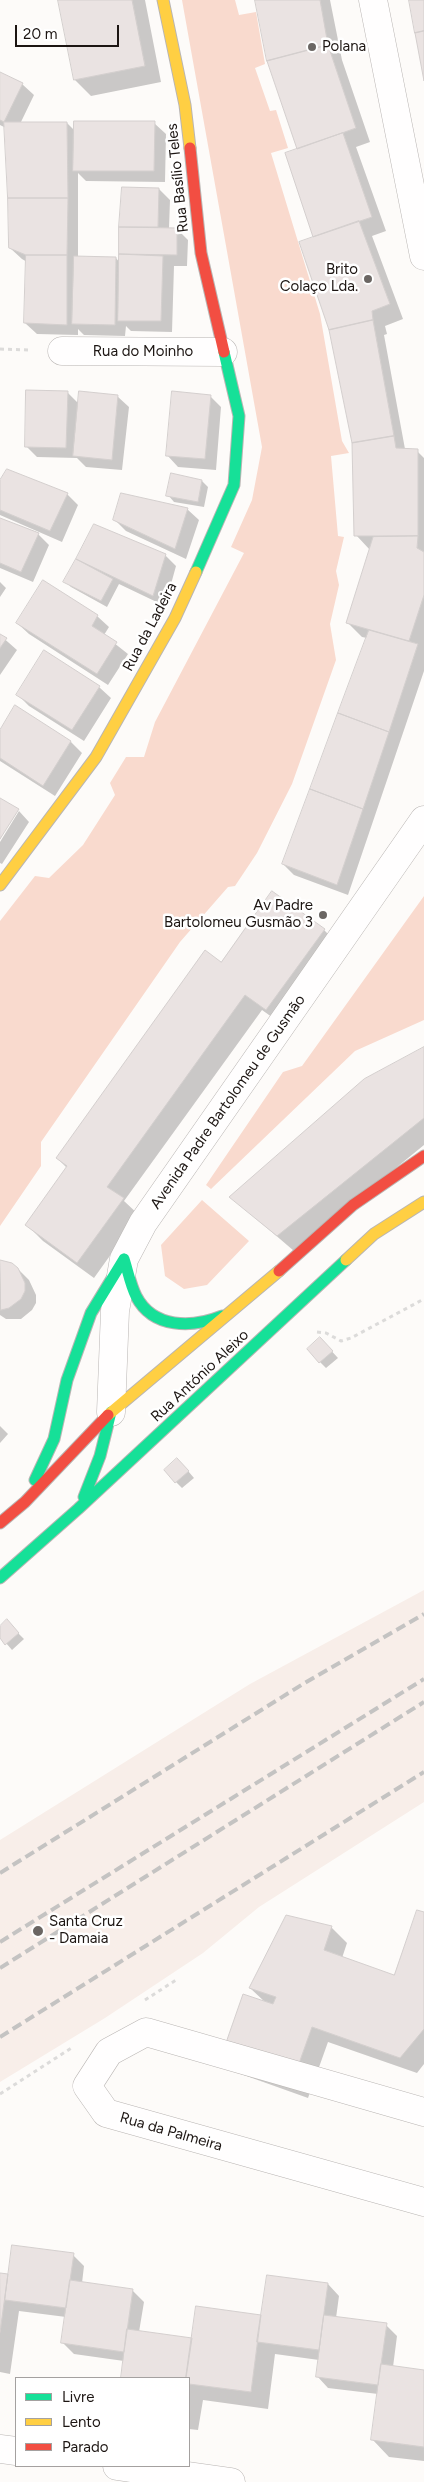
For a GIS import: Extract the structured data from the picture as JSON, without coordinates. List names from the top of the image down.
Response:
{
  "streets": {
    "street": [
      "Rua Basílio Teles",
      "Rua do Moinho",
      "Rua da Ladeira",
      "Avenida Padre Bartolomeu de Gusmão",
      "Rua António Aleixo",
      "Rua da Palmeira"
    ]
  },
  "crossings": [
    ["Rua Basílio Teles", "Rua do Moinho"],
    ["Rua Basílio Teles", "Rua da Ladeira"],
    ["Rua do Moinho", "Rua da Ladeira"],
    ["Avenida Padre Bartolomeu de Gusmão", "Rua António Aleixo"]
  ],
  "places": [
    "Polana",
    "Brito Colaço Lda.",
    "Av Padre Bartolomeu Gusmão 3",
    "Santa Cruz - Damaia"
  ],
  "legend": ["Livre", "Lento", "Parado"],
  "scale_bar": "20 m"
}
